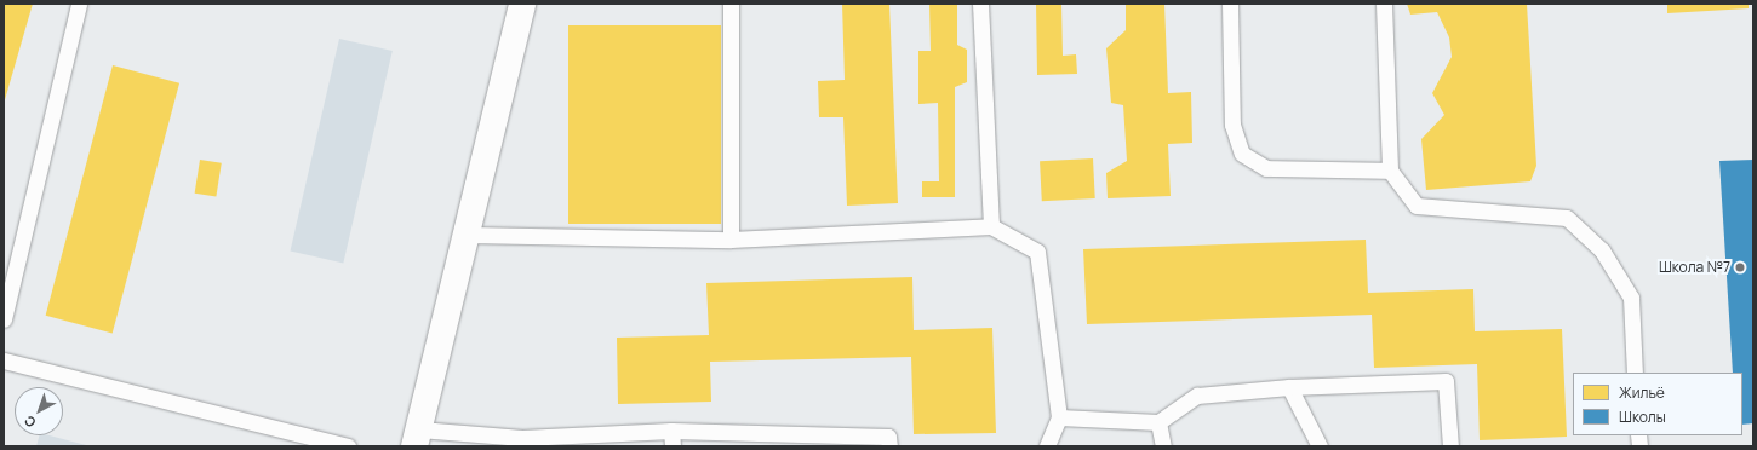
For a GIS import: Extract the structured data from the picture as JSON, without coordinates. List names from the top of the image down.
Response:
{
  "places": ["Школа №7"],
  "legend": ["Жильё", "Школы"],
  "north": "bottom left"
}
